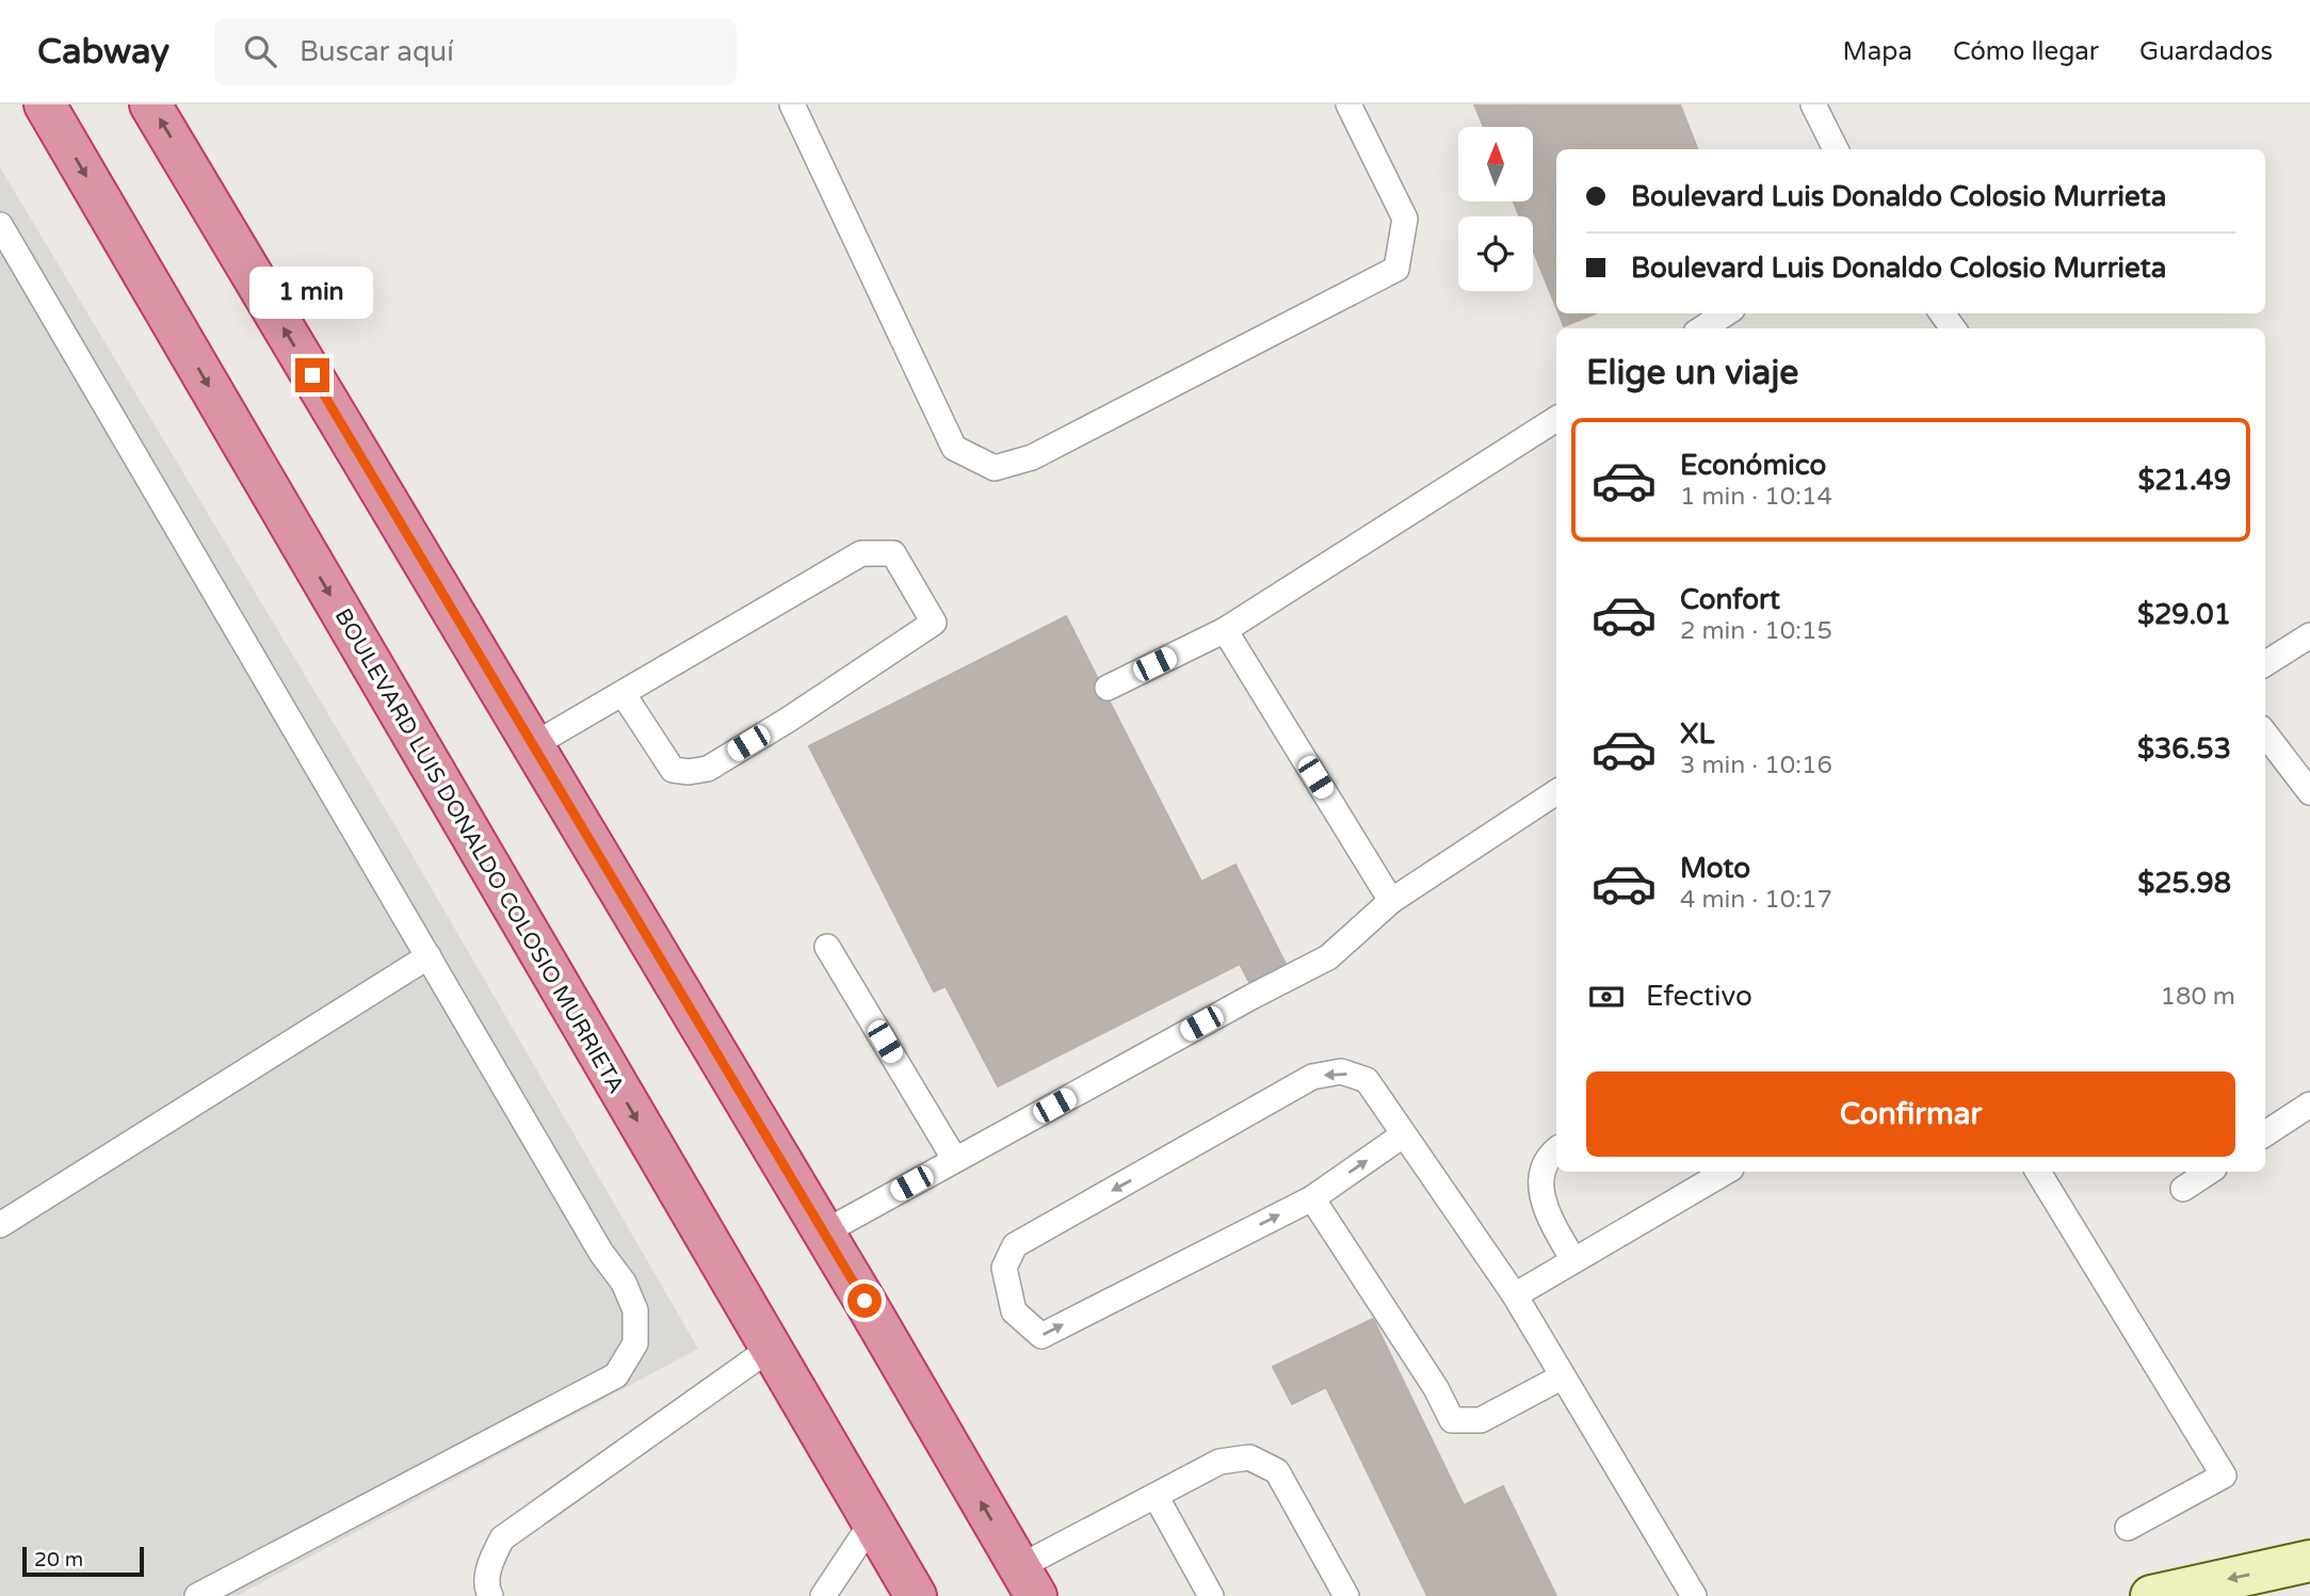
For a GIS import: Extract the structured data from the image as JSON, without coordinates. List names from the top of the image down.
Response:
{
  "streets": {
    "highway": ["BOULEVARD LUIS DONALDO COLOSIO MURRIETA"]
  },
  "scale_bar": "20 m",
  "north": "top",
  "page": {
    "header": "Cabway",
    "search": "Buscar aquí",
    "nav": ["Mapa", "Cómo llegar", "Guardados"],
    "banner": ["Boulevard Luis Donaldo Colosio Murrieta", "Boulevard Luis Donaldo Colosio Murrieta"],
    "bubble": "1 min",
    "heading": "Elige un viaje",
    "list": [
      {
        "name": "Económico",
        "note": "1 min · 10:14",
        "value": "$21.49"
      },
      {
        "name": "Confort",
        "note": "2 min · 10:15",
        "value": "$29.01"
      },
      {
        "name": "XL",
        "note": "3 min · 10:16",
        "value": "$36.53"
      },
      {
        "name": "Moto",
        "note": "4 min · 10:17",
        "value": "$25.98"
      }
    ],
    "pay": ["Efectivo", "180 m"],
    "buttons": "Confirmar",
    "scale": "20 m"
  }
}
